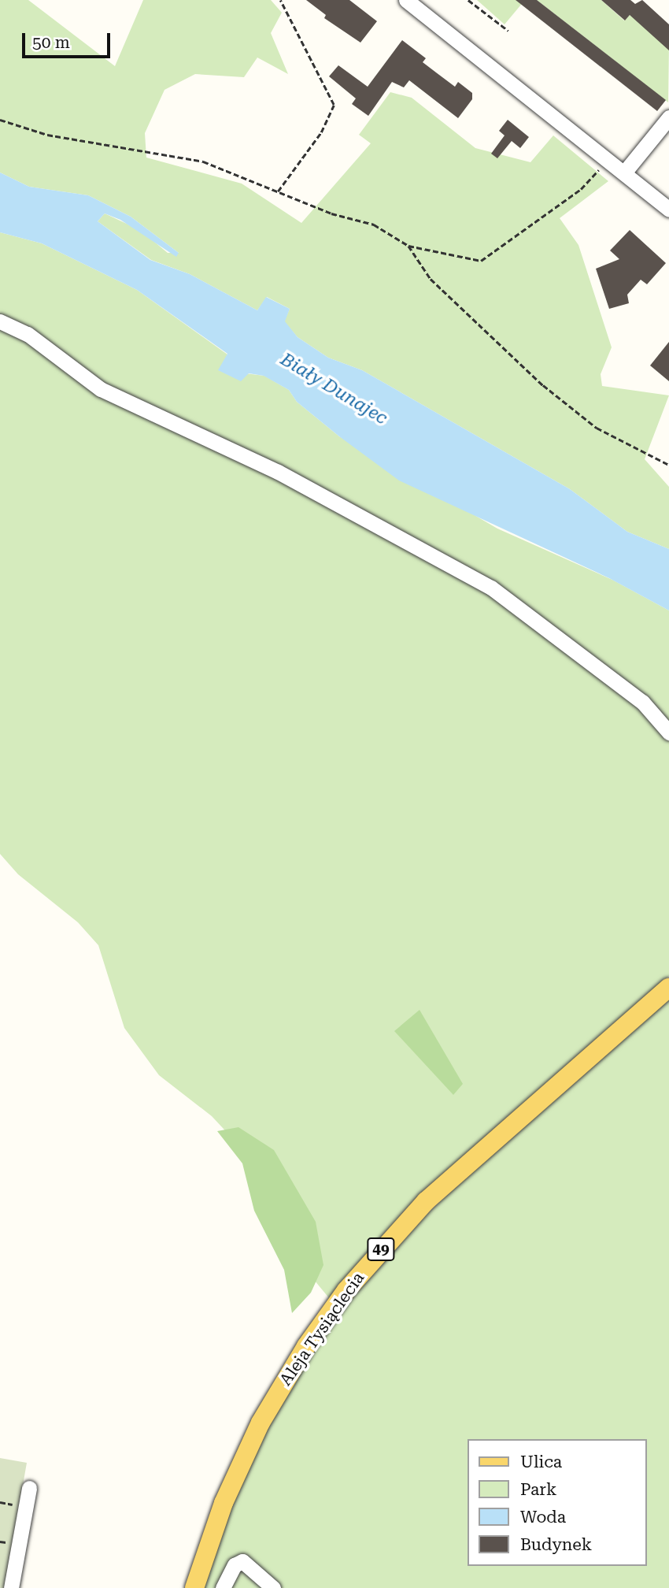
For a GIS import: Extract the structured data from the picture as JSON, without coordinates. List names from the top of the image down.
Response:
{
  "streets": {
    "main road": ["49", "Aleja Tysiąclecia"]
  },
  "water": ["Biały Dunajec"],
  "legend": [
    "Ulica",
    "Park",
    "Woda",
    "Budynek"
  ],
  "scale_bar": "50 m"
}
